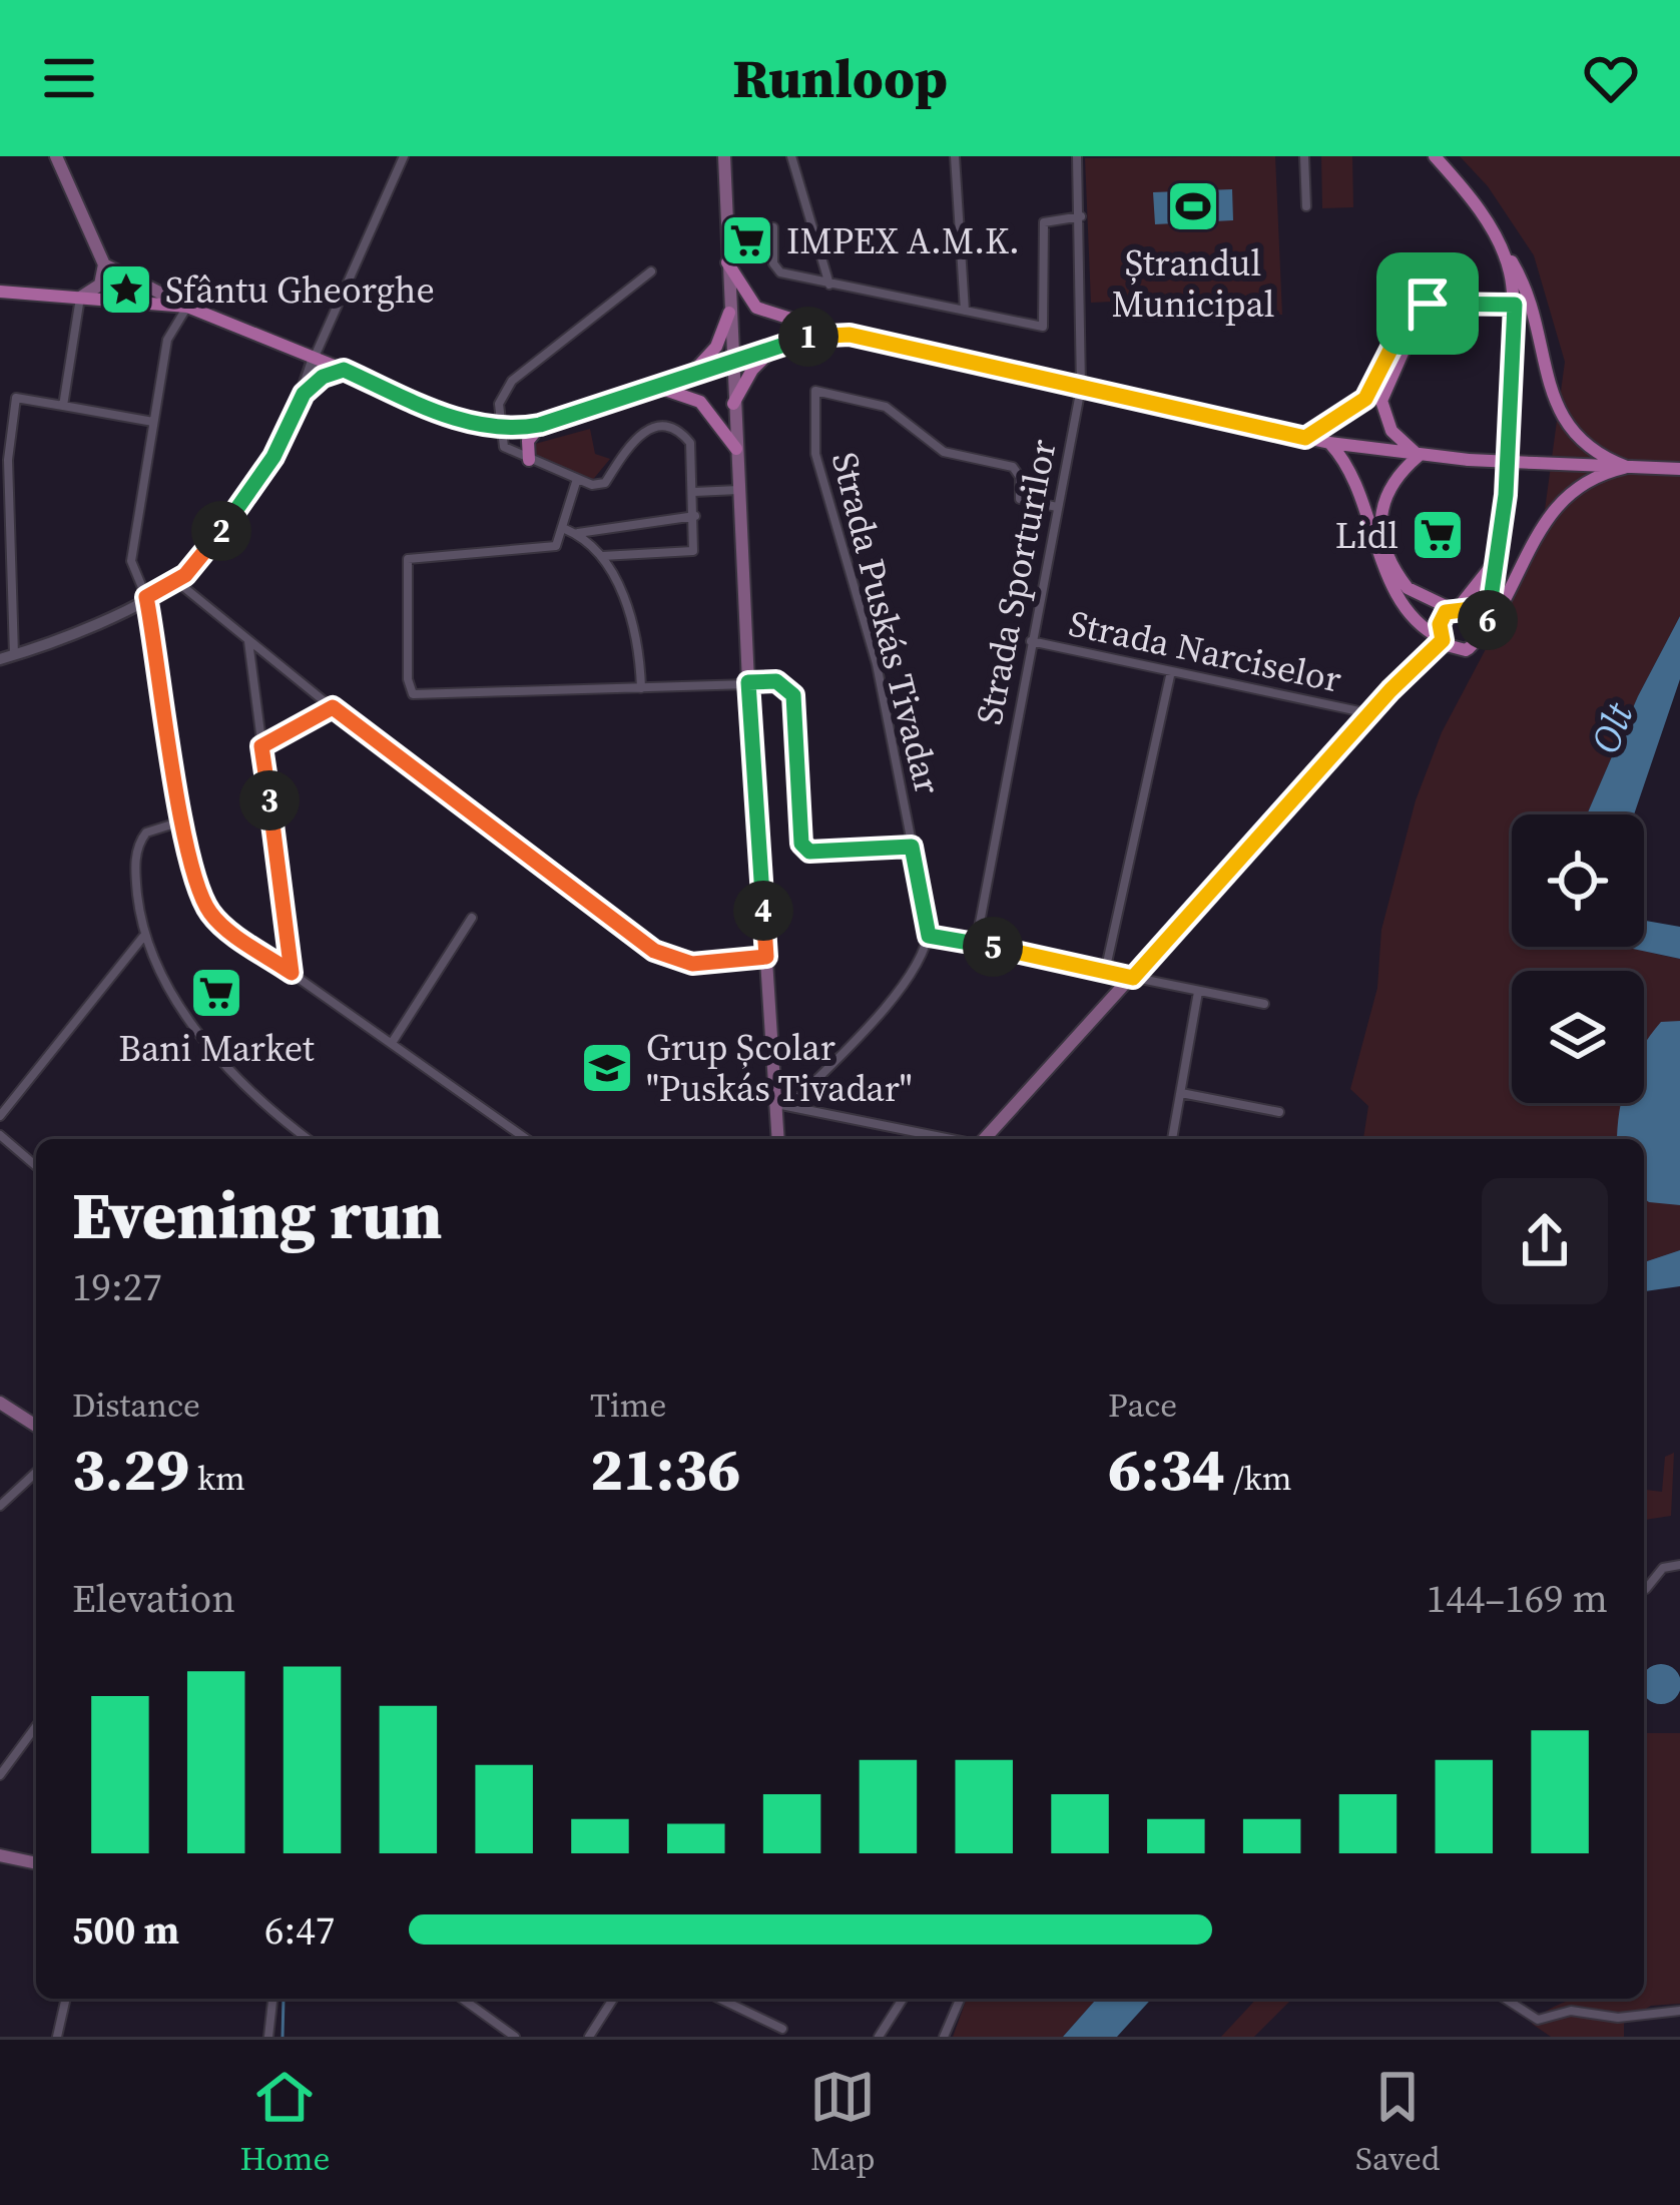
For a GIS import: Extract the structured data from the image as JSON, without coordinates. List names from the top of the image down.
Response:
{
  "streets": {
    "street": ["Strada Sporturilor", "Strada Puskás Tivadar", "Strada Narciselor"]
  },
  "crossings": [
    ["Strada Sporturilor", "Strada Puskás Tivadar"],
    ["Strada Sporturilor", "Strada Narciselor"]
  ],
  "water": ["Olt"],
  "places": {
    "sports": ["Ștrandul Municipal"],
    "supermarket": ["IMPEX A.M.K.", "Lidl", "Bani Market"],
    "place": ["Sfântu Gheorghe"],
    "school or university": ["Grup Școlar \"Puskás Tivadar\""]
  },
  "page": {
    "header": "Runloop",
    "pins": [
      "1",
      "2",
      "6",
      "3",
      "4",
      "5"
    ],
    "heading": ["Evening run", "19:27"],
    "stats": [
      ["Distance", "3.29 km"],
      ["Time", "21:36"],
      ["Pace", "6:34 /km"]
    ],
    "chart": ["Elevation", "144–169 m"],
    "list": [
      {
        "name": "500 m",
        "note": "6:47"
      }
    ],
    "tabs": ["Home", "Map", "Saved"]
  }
}
